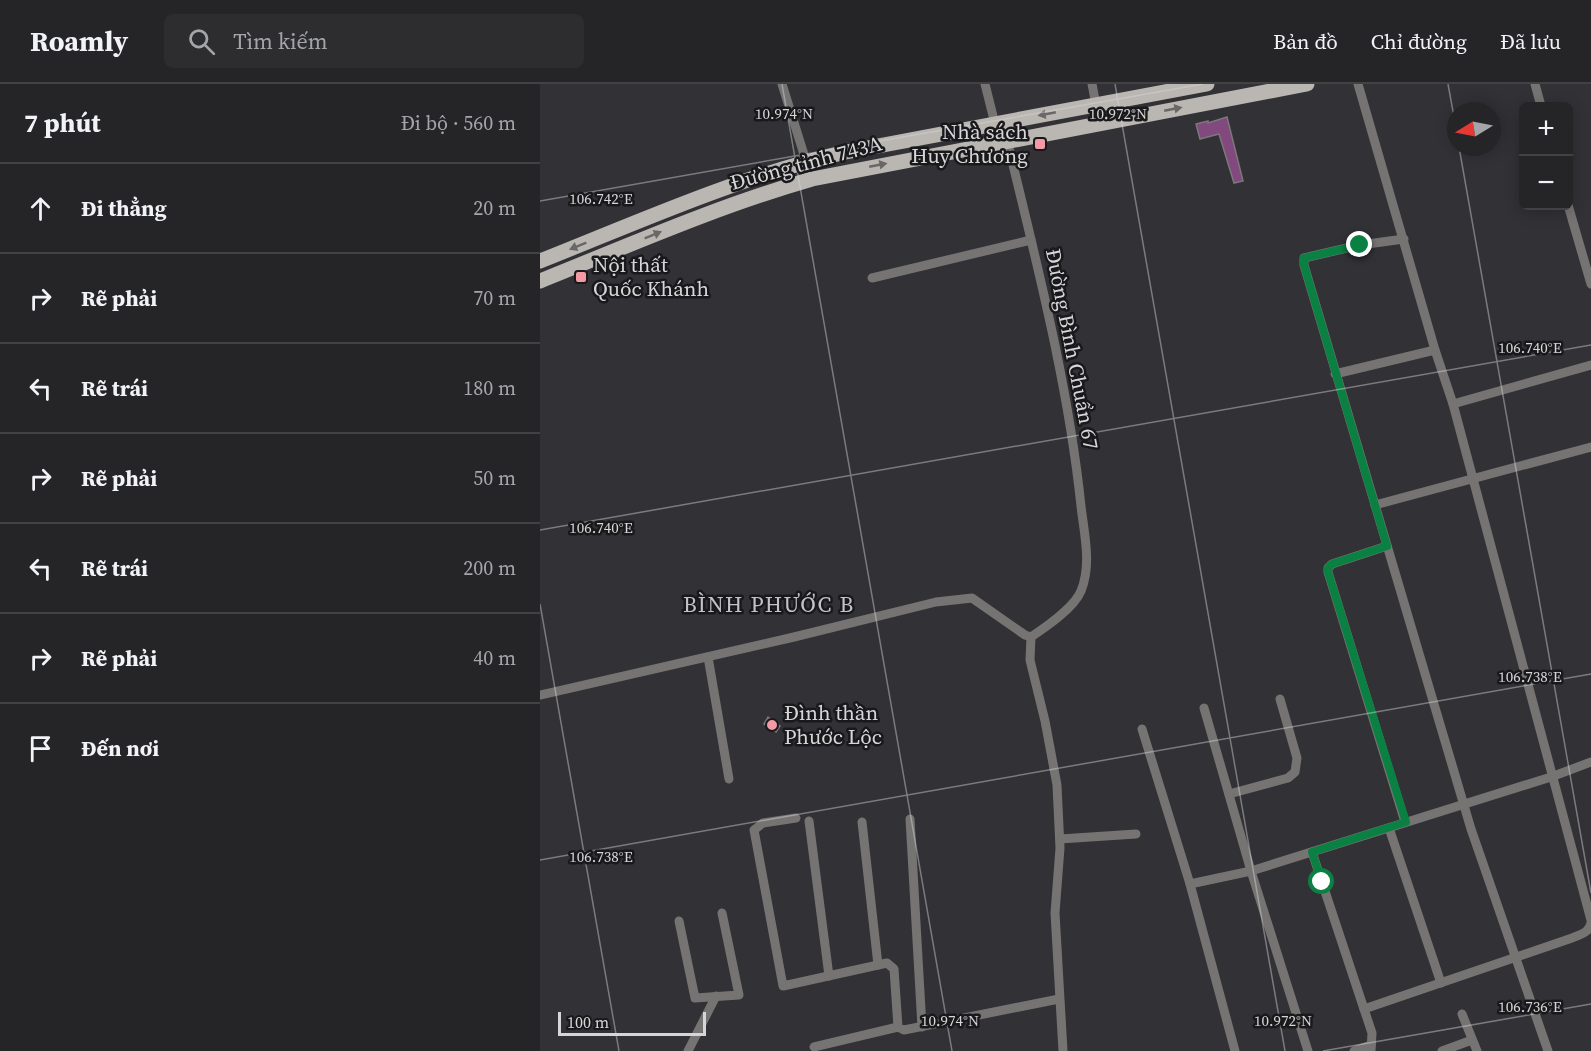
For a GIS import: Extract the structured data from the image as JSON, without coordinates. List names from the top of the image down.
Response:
{
  "streets": {
    "main road": ["Đường tỉnh 743A"],
    "street": ["Đường Bình Chuẩn 67"]
  },
  "crossings": [
    ["Đường tỉnh 743A", "Đường Bình Chuẩn 67"]
  ],
  "districts": ["BÌNH PHƯỚC B"],
  "places": {
    "transit": ["Nhà sách Huy Chương", "Nội thất Quốc Khánh"],
    "other": ["Đình thần Phước Lộc"]
  },
  "scale_bar": "100 m",
  "north": "left",
  "page": {
    "header": "Roamly",
    "search": "Tìm kiếm",
    "nav": ["Bản đồ", "Chỉ đường", "Đã lưu"],
    "heading": ["7 phút", "Đi bộ · 560 m"],
    "map_buttons": ["+", "−"],
    "list": [
      ["Đi thẳng", "20 m"],
      ["Rẽ phải", "70 m"],
      ["Rẽ trái", "180 m"],
      ["Rẽ phải", "50 m"],
      ["Rẽ trái", "200 m"],
      ["Rẽ phải", "40 m"],
      "Đến nơi"
    ],
    "scale": "100 m"
  },
  "coordinates": [
    "10.974°N",
    "10.972°N",
    "106.742°E",
    "106.740°E",
    "106.738°E",
    "106.736°E"
  ]
}
